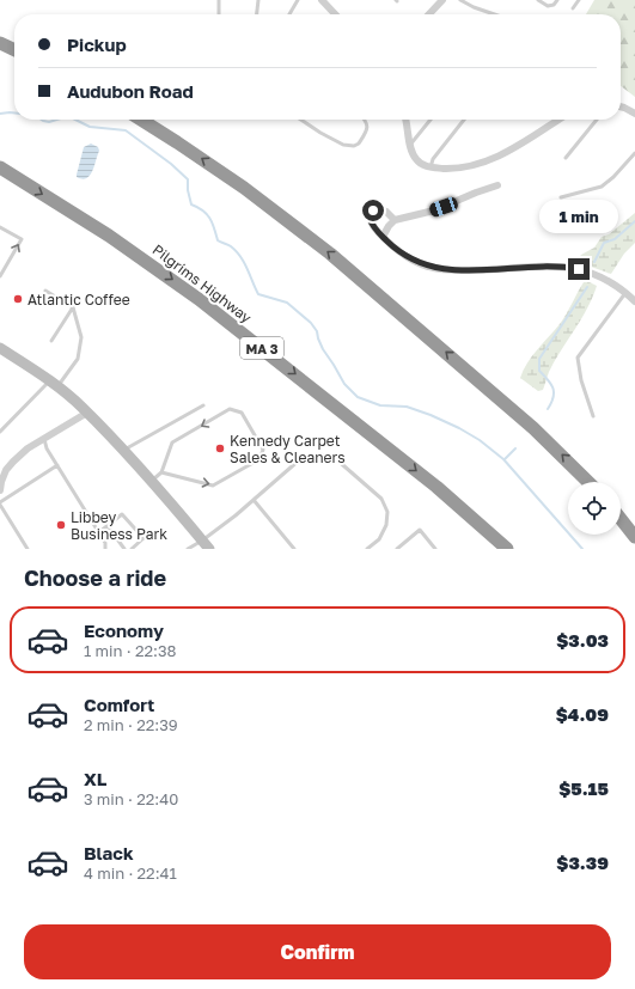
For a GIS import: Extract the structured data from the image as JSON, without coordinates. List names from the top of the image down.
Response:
{
  "streets": {
    "highway": ["Pilgrims Highway", "MA 3"]
  },
  "places": ["Atlantic Coffee", "Kennedy Carpet Sales & Cleaners", "Libbey Business Park"],
  "page": {
    "banner": ["Pickup", "Audubon Road"],
    "bubble": "1 min",
    "heading": "Choose a ride",
    "list": [
      {
        "name": "Economy",
        "note": "1 min · 22:38",
        "value": "$3.03"
      },
      {
        "name": "Comfort",
        "note": "2 min · 22:39",
        "value": "$4.09"
      },
      {
        "name": "XL",
        "note": "3 min · 22:40",
        "value": "$5.15"
      },
      {
        "name": "Black",
        "note": "4 min · 22:41",
        "value": "$3.39"
      }
    ],
    "buttons": "Confirm"
  }
}
